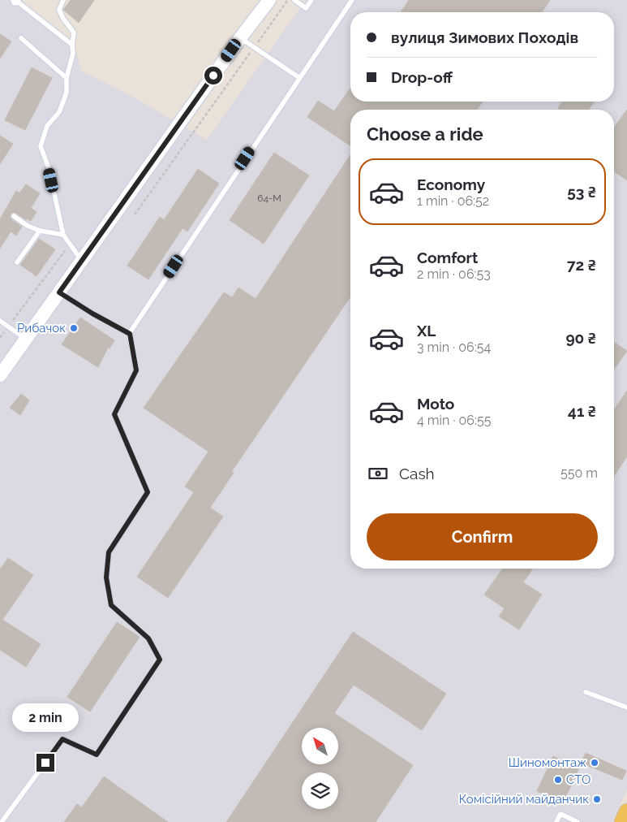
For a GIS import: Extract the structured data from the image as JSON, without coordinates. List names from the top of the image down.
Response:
{
  "places": [
    "Рибачок",
    "Шиномонтаж",
    "СТО",
    "Комісійний майданчик"
  ],
  "house_numbers": ["64-М"],
  "north": "top left",
  "page": {
    "banner": ["вулиця Зимових Походів", "Drop-off"],
    "heading": "Choose a ride",
    "list": [
      {
        "name": "Economy",
        "note": "1 min · 06:52",
        "value": "53 ₴"
      },
      {
        "name": "Comfort",
        "note": "2 min · 06:53",
        "value": "72 ₴"
      },
      {
        "name": "XL",
        "note": "3 min · 06:54",
        "value": "90 ₴"
      },
      {
        "name": "Moto",
        "note": "4 min · 06:55",
        "value": "41 ₴"
      }
    ],
    "pay": ["Cash", "550 m"],
    "buttons": "Confirm",
    "bubble": "2 min"
  }
}
